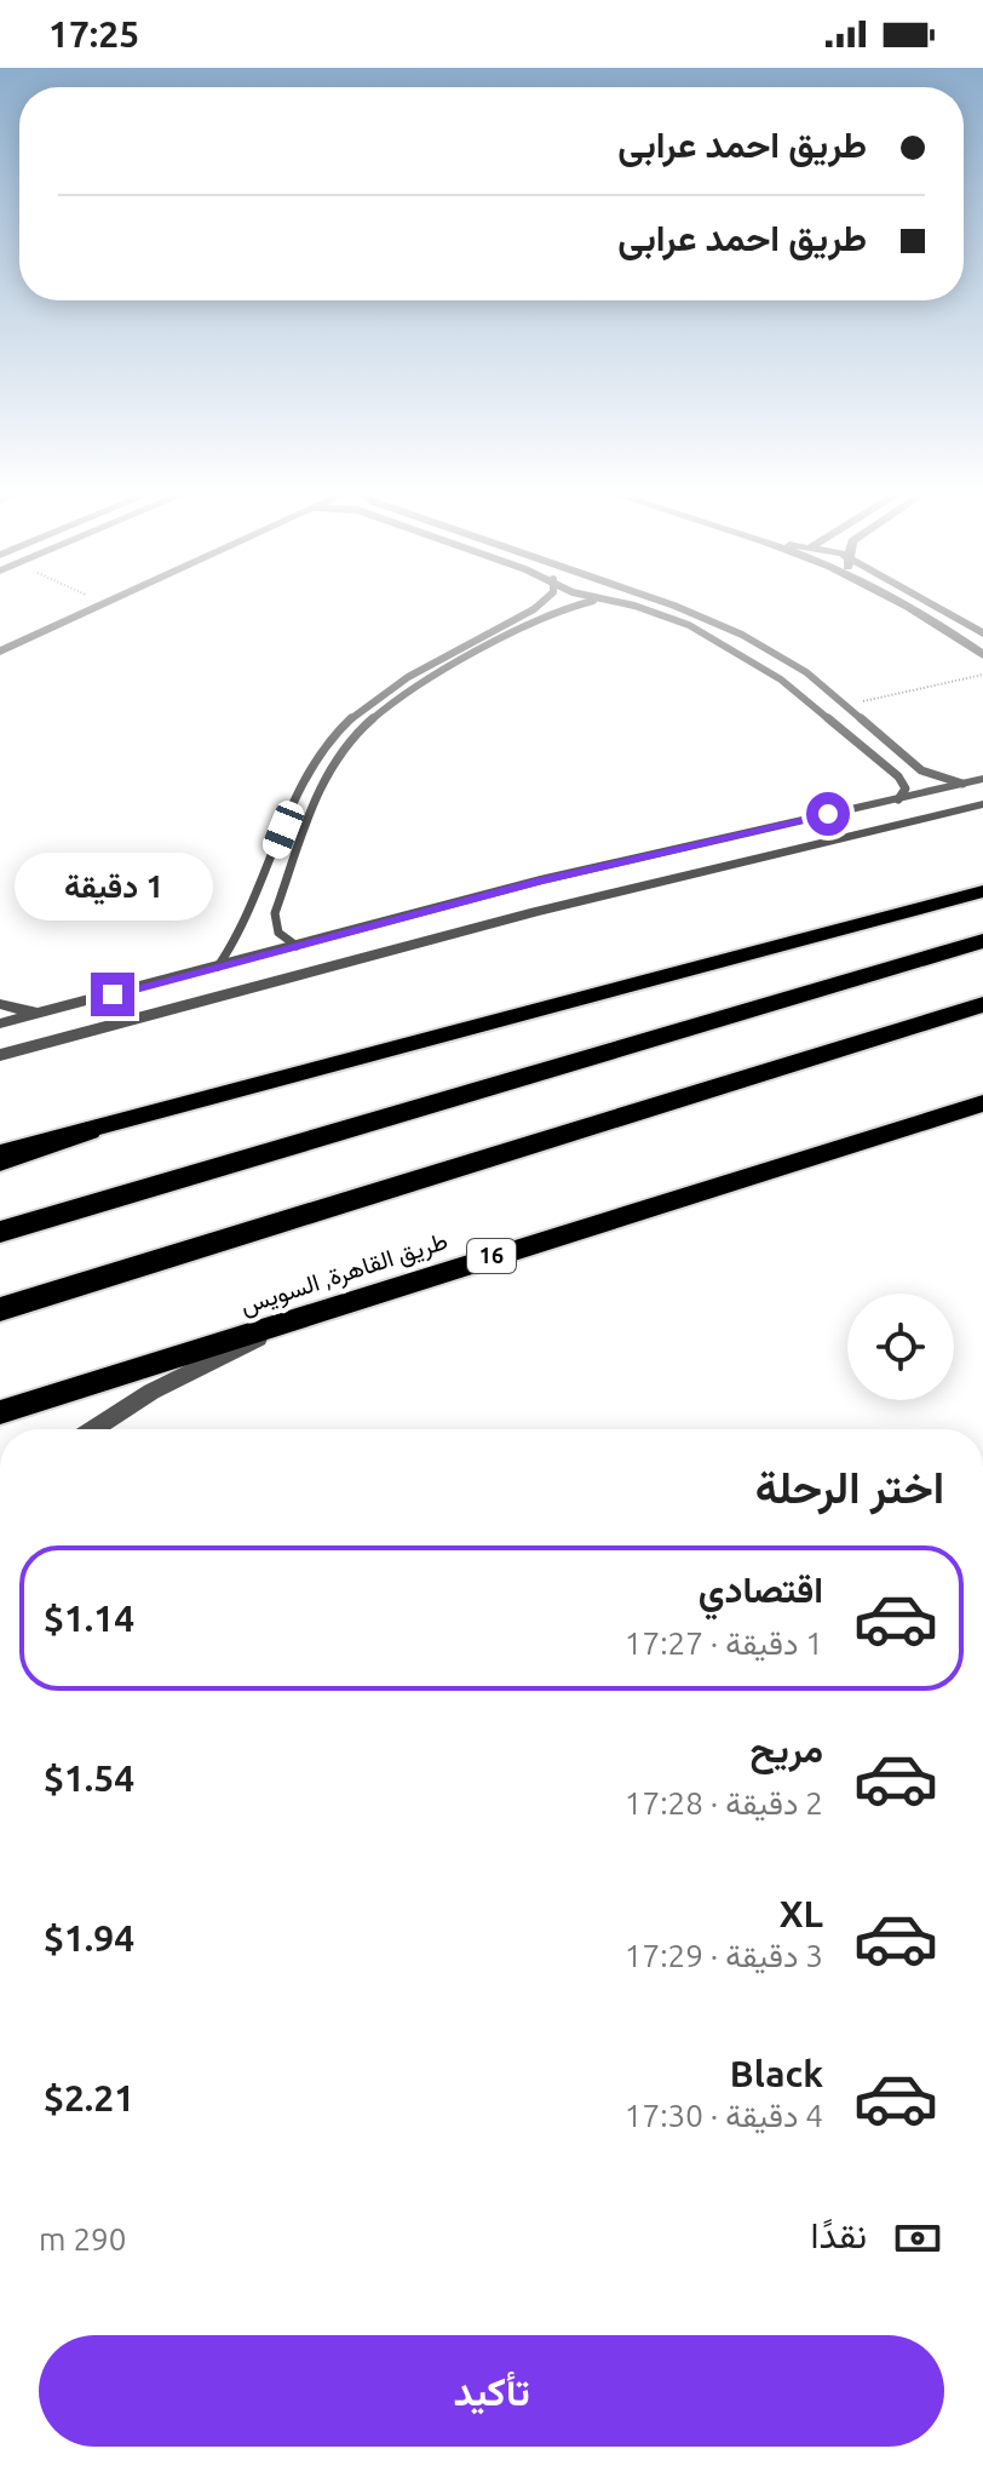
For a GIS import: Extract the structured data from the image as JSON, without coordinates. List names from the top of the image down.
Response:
{
  "streets": {
    "highway": ["16", "طريق القاهرة, السويس"]
  },
  "page": {
    "status": "17:25",
    "banner": ["طريق احمد عرابى", "طريق احمد عرابى"],
    "bubble": "1 دقيقة",
    "heading": "اختر الرحلة",
    "list": [
      {
        "name": "اقتصادي",
        "note": "1 دقيقة · 17:27",
        "value": "$1.14"
      },
      {
        "name": "مريح",
        "note": "2 دقيقة · 17:28",
        "value": "$1.54"
      },
      {
        "name": "XL",
        "note": "3 دقيقة · 17:29",
        "value": "$1.94"
      },
      {
        "name": "Black",
        "note": "4 دقيقة · 17:30",
        "value": "$2.21"
      }
    ],
    "pay": ["نقدًا", "290 m"],
    "buttons": "تأكيد"
  }
}
